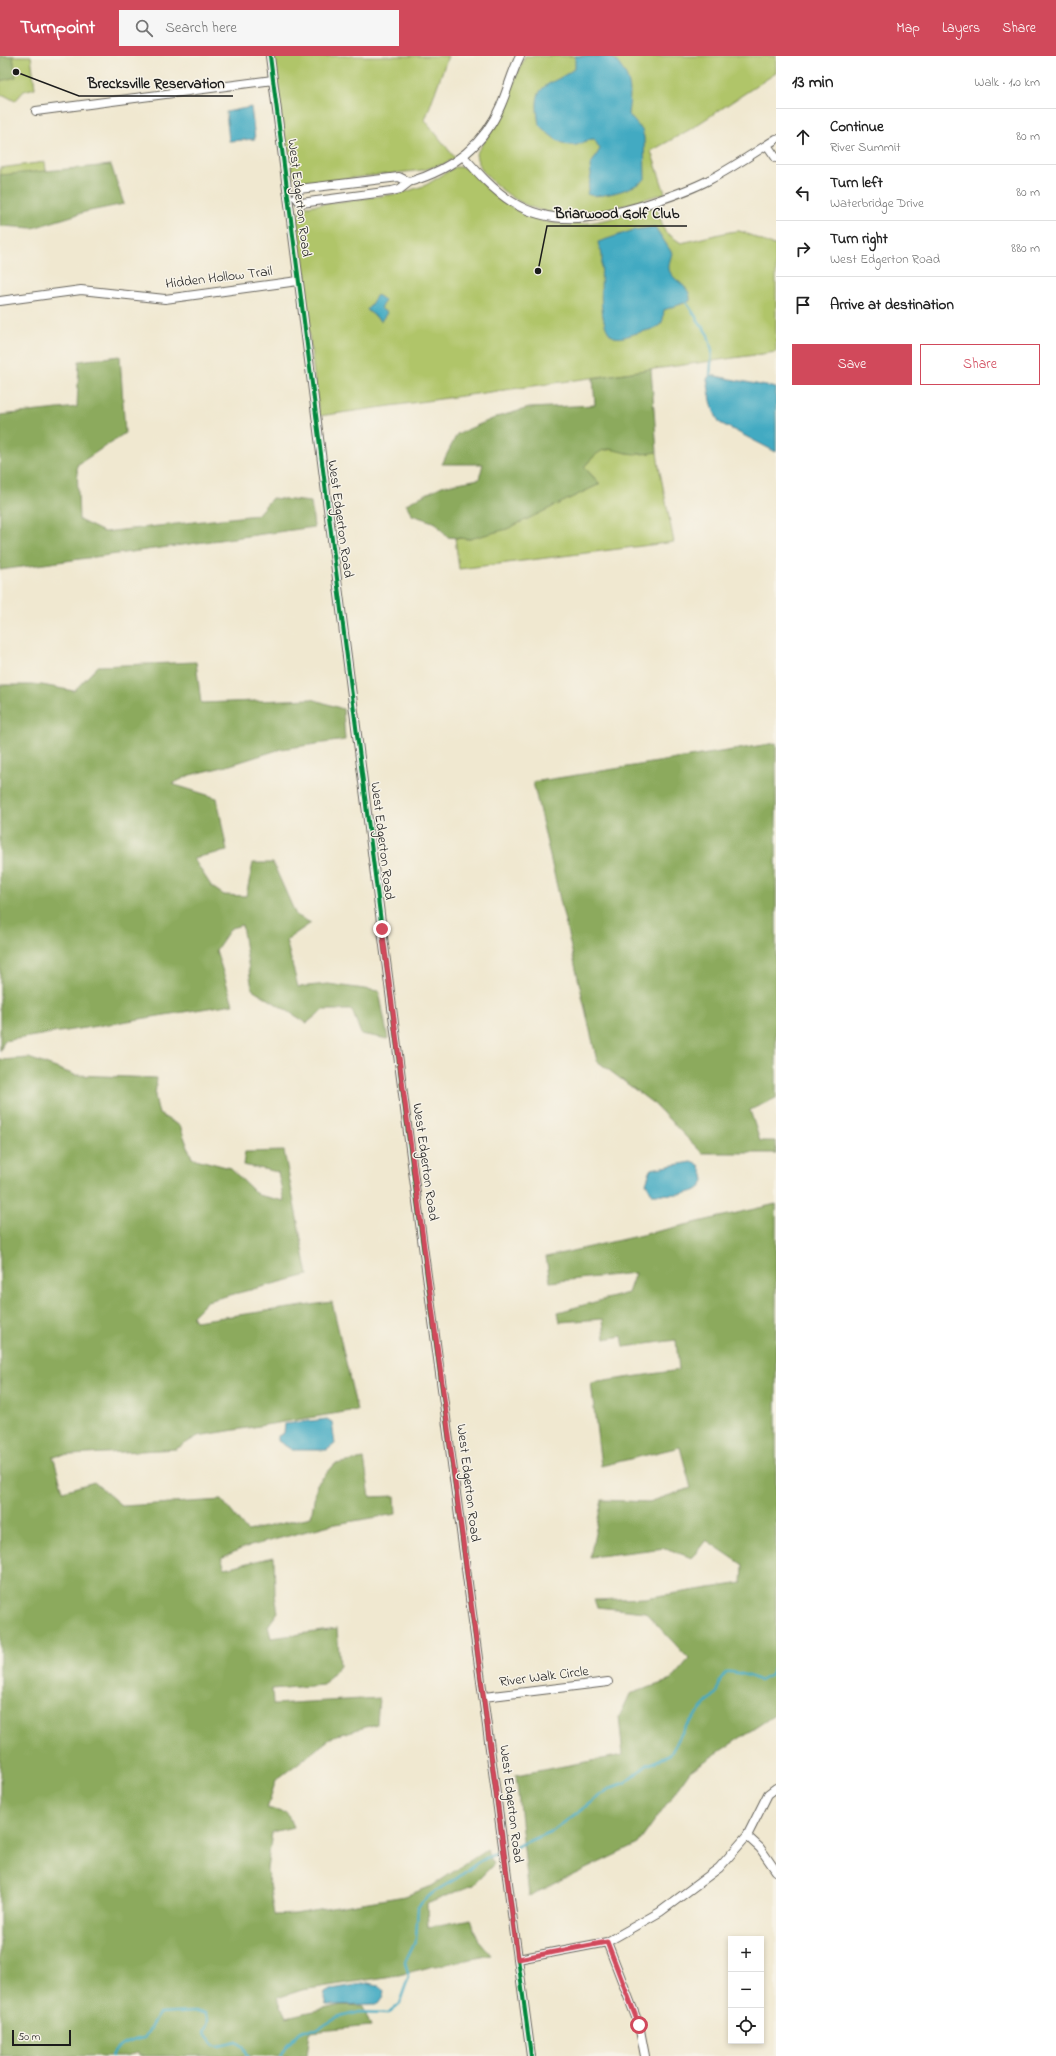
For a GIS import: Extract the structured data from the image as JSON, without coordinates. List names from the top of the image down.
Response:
{
  "streets": {
    "street": ["West Edgerton Road", "Hidden Hollow Trail", "River Walk Circle"]
  },
  "crossings": [
    ["West Edgerton Road", "Hidden Hollow Trail"],
    ["West Edgerton Road", "River Walk Circle"]
  ],
  "places": ["Brecksville Reservation", "Briarwood Golf Club"],
  "scale_bar": "50 m",
  "page": {
    "header": "Turnpoint",
    "search": "Search here",
    "nav": ["Map", "Layers", "Share"],
    "heading": ["13 min", "Walk · 1.0 km"],
    "list": [
      ["Continue", "River Summit", "80 m"],
      ["Turn left", "Waterbridge Drive", "80 m"],
      ["Turn right", "West Edgerton Road", "880 m"],
      "Arrive at destination"
    ],
    "buttons": ["Save", "Share"],
    "map_buttons": ["+", "−"],
    "scale": "50 m"
  }
}
